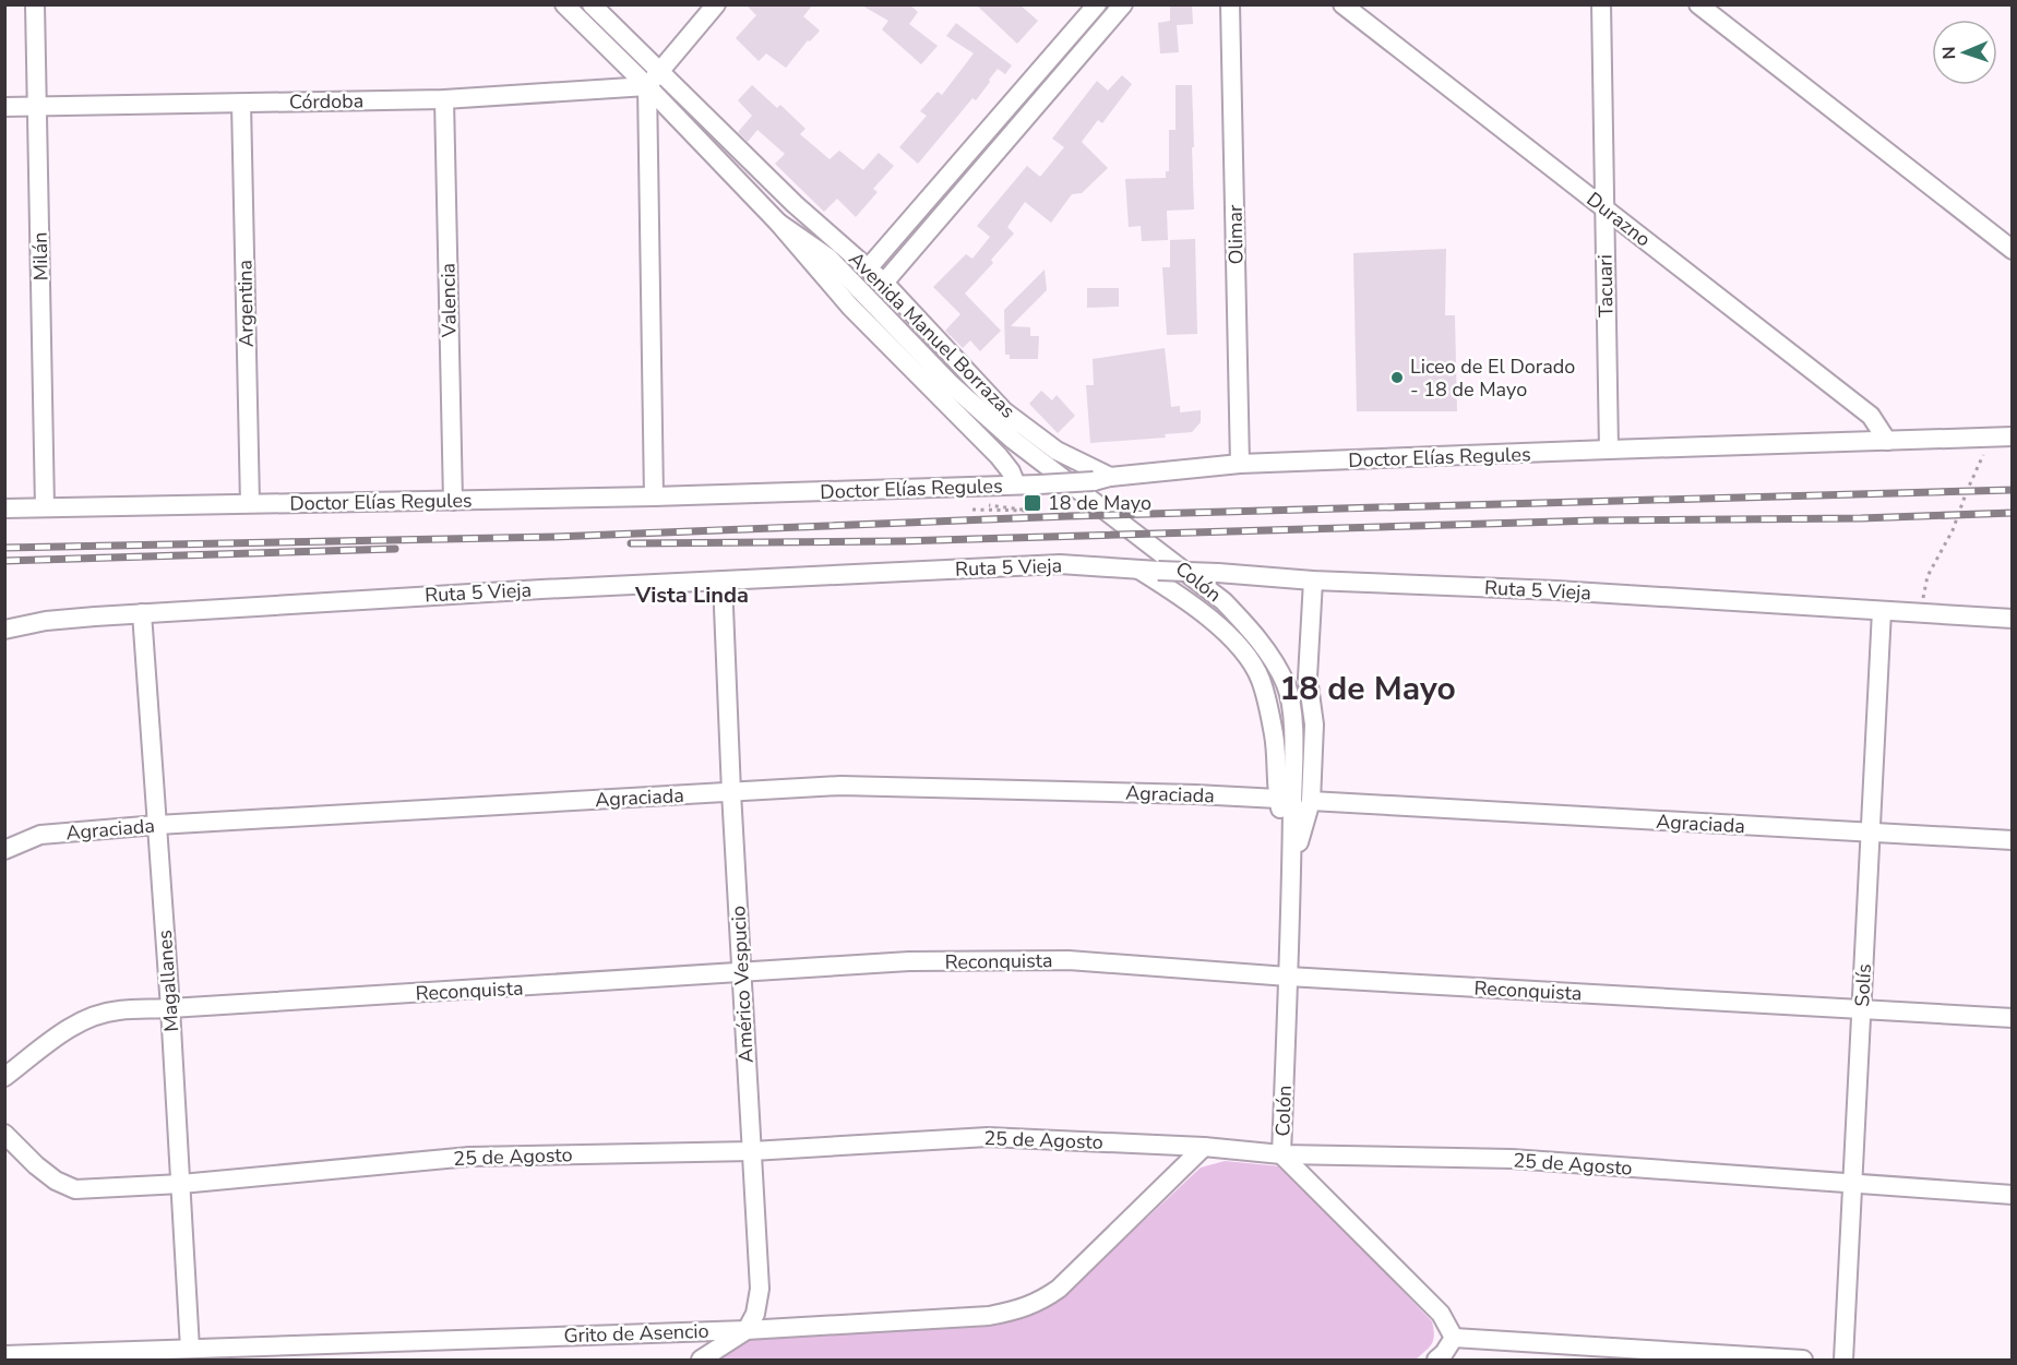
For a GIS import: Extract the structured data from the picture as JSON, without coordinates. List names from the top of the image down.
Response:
{
  "streets": {
    "street": [
      "Córdoba",
      "Durazno",
      "Olimar",
      "Milán",
      "Tacuari",
      "Valencia",
      "Argentina",
      "Avenida Manuel Borrazas",
      "Doctor Elías Regules",
      "Ruta 5 Vieja",
      "Colón",
      "Agraciada",
      "Reconquista",
      "Magallanes",
      "Américo Vespucio",
      "Solís",
      "25 de Agosto",
      "Grito de Asencio"
    ]
  },
  "crossings": [
    ["Córdoba", "Milán"],
    ["Córdoba", "Valencia"],
    ["Córdoba", "Argentina"],
    ["Córdoba", "Avenida Manuel Borrazas"],
    ["Durazno", "Tacuari"],
    ["Durazno", "Doctor Elías Regules"],
    ["Olimar", "Doctor Elías Regules"],
    ["Milán", "Doctor Elías Regules"],
    ["Tacuari", "Doctor Elías Regules"],
    ["Valencia", "Doctor Elías Regules"],
    ["Argentina", "Doctor Elías Regules"],
    ["Avenida Manuel Borrazas", "Doctor Elías Regules"],
    ["Avenida Manuel Borrazas", "Colón"],
    ["Ruta 5 Vieja", "Colón"],
    ["Ruta 5 Vieja", "Magallanes"],
    ["Ruta 5 Vieja", "Américo Vespucio"],
    ["Ruta 5 Vieja", "Solís"],
    ["Colón", "Agraciada"],
    ["Colón", "Reconquista"],
    ["Colón", "25 de Agosto"],
    ["Agraciada", "Magallanes"],
    ["Agraciada", "Américo Vespucio"],
    ["Agraciada", "Solís"],
    ["Reconquista", "Magallanes"],
    ["Reconquista", "Américo Vespucio"],
    ["Reconquista", "Solís"],
    ["Magallanes", "25 de Agosto"],
    ["Magallanes", "Grito de Asencio"],
    ["Américo Vespucio", "25 de Agosto"],
    ["Américo Vespucio", "Grito de Asencio"],
    ["Solís", "25 de Agosto"],
    ["25 de Agosto", "Grito de Asencio"]
  ],
  "districts": ["Vista Linda", "18 de Mayo"],
  "places": {
    "other": ["Liceo de El Dorado - 18 de Mayo"],
    "transit": ["18 de Mayo"]
  },
  "north": "left"
}
